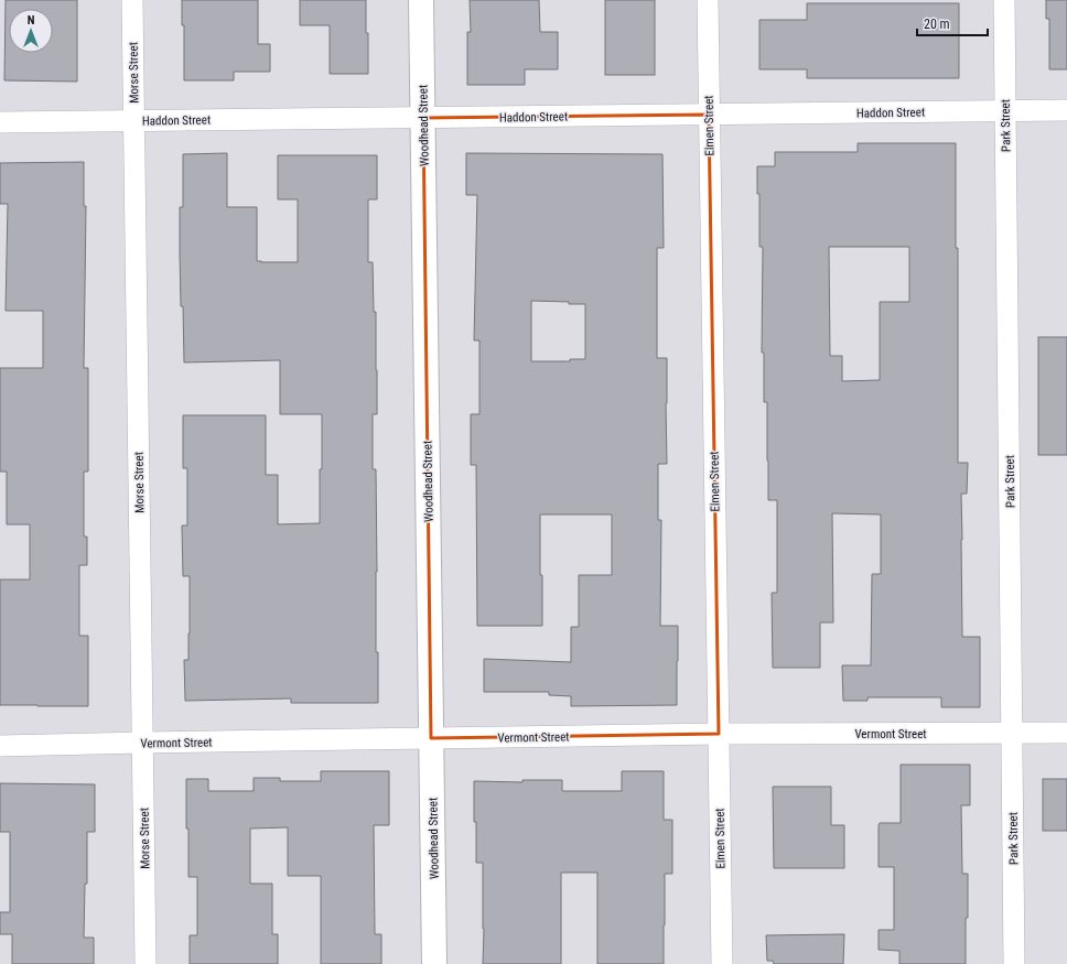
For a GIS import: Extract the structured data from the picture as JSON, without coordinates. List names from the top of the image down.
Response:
{
  "streets": {
    "street": [
      "Morse Street",
      "Haddon Street",
      "Woodhead Street",
      "Elmen Street",
      "Park Street",
      "Vermont Street"
    ]
  },
  "crossings": [
    ["Morse Street", "Haddon Street"],
    ["Morse Street", "Vermont Street"],
    ["Haddon Street", "Woodhead Street"],
    ["Haddon Street", "Elmen Street"],
    ["Haddon Street", "Park Street"],
    ["Woodhead Street", "Vermont Street"],
    ["Elmen Street", "Vermont Street"],
    ["Park Street", "Vermont Street"]
  ],
  "scale_bar": "20 m",
  "north": "top"
}
